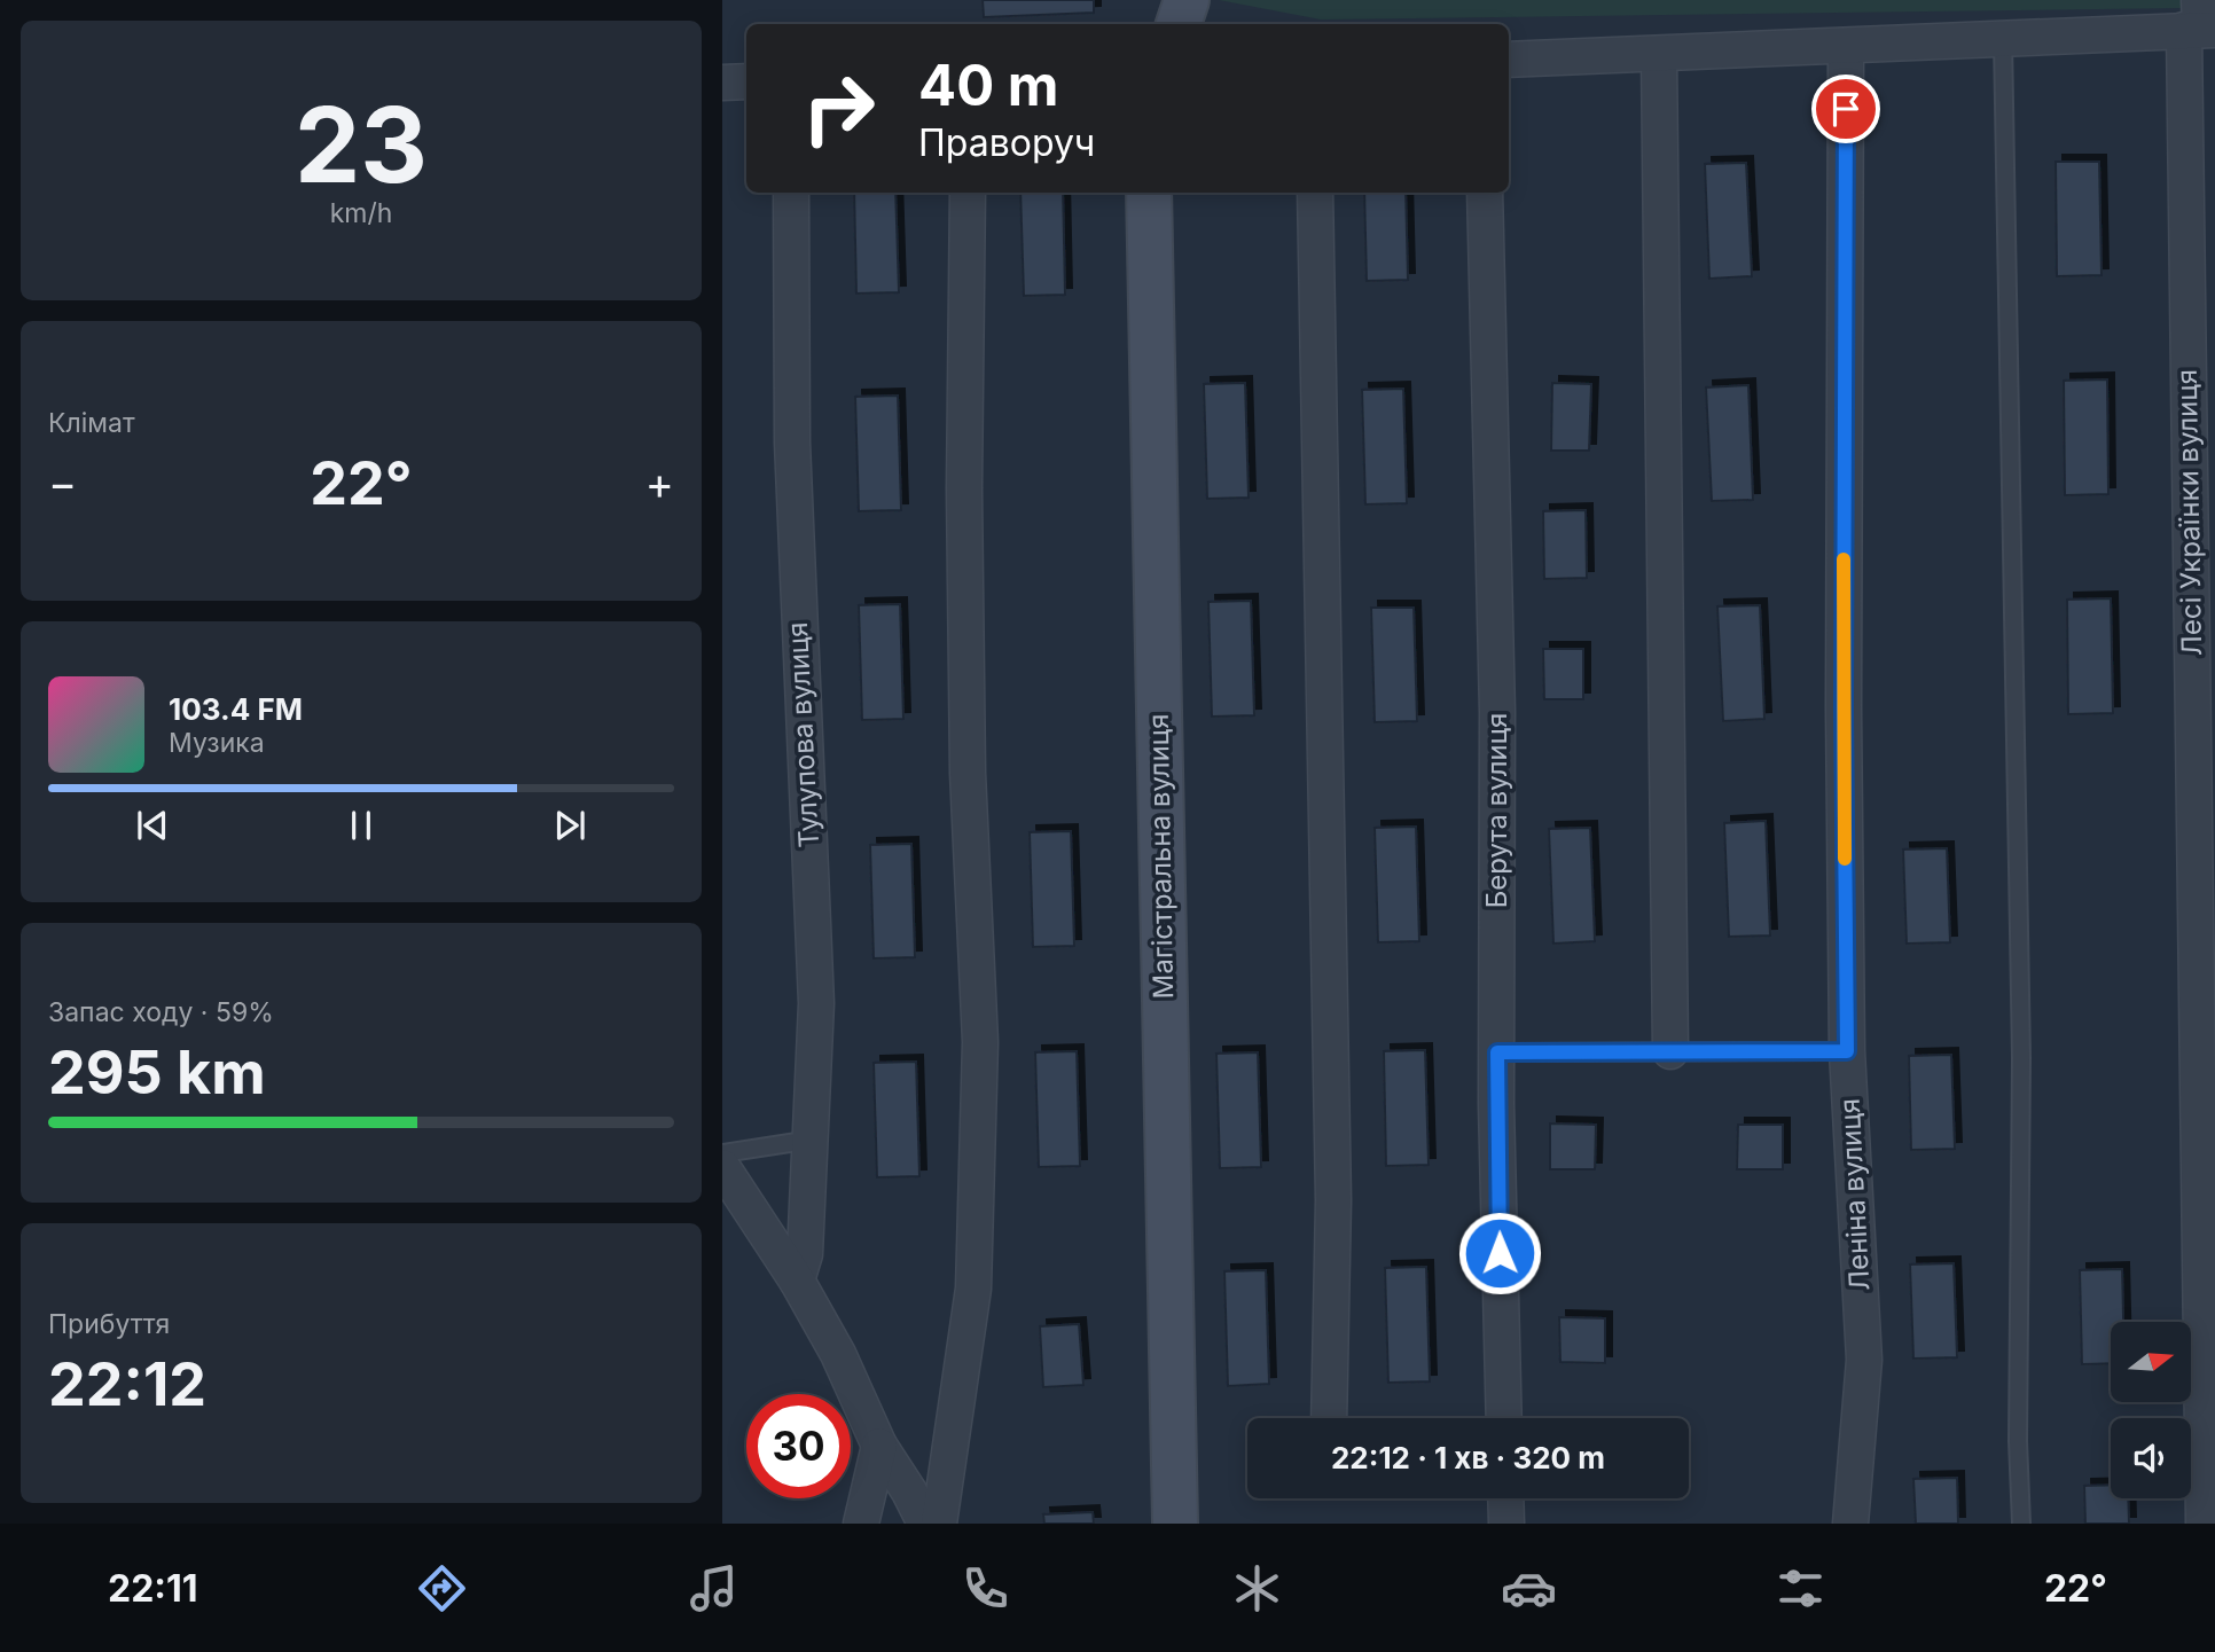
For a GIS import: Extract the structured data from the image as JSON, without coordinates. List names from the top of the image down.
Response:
{
  "streets": {
    "main road": ["Магістральна вулиця"],
    "street": [
      "Лесі Українки вулиця",
      "Тулупова вулиця",
      "Берута вулиця",
      "Леніна вулиця"
    ]
  },
  "north": "right",
  "page": {
    "tile": [
      ["23", "km/h"],
      "Клімат",
      ["Запас ходу · 59%", "295 km"],
      ["Прибуття", "22:12"]
    ],
    "turn": ["40 m", "Праворуч"],
    "heat": ["−", "22°", "+"],
    "song": ["103.4 FM", "Музика"],
    "limit": "30",
    "trip": "22:12 · 1 хв · 320 m",
    "tabs": ["22:11", "22°"]
  }
}
